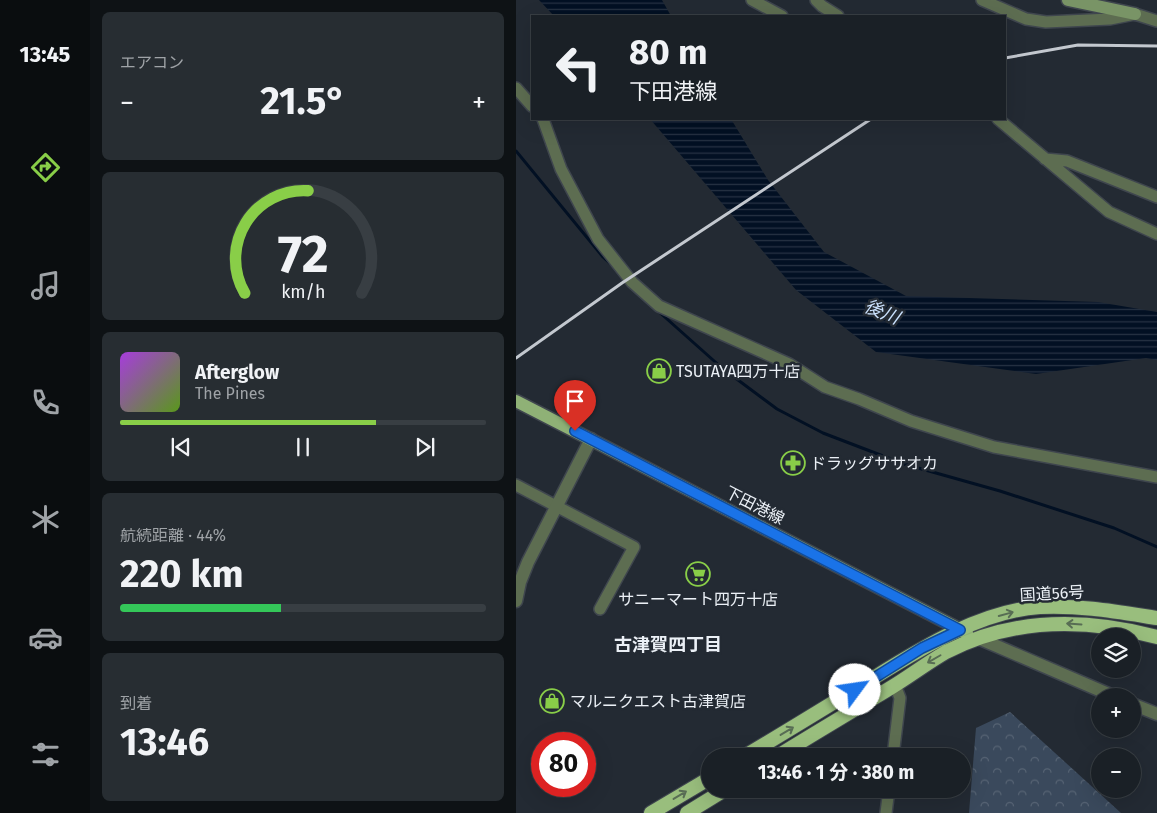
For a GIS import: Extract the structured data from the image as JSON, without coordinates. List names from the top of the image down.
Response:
{
  "streets": {
    "highway": ["国道56号"],
    "main road": ["下田港線"]
  },
  "crossings": [
    ["下田港線", "国道56号"]
  ],
  "districts": ["古津賀四丁目"],
  "water": ["後川"],
  "places": {
    "shop": ["TSUTAYA四万十店", "マルニクエスト古津賀店"],
    "pharmacy": ["ドラッグササオカ"],
    "supermarket": ["サニーマート四万十店"]
  },
  "page": {
    "tabs": "13:45",
    "tile": [
      "エアコン",
      ["航続距離 · 44%", "220 km"],
      ["到着", "13:46"]
    ],
    "turn": ["80 m", "下田港線"],
    "heat": ["−", "21.5°", "+"],
    "song": ["Afterglow", "The Pines"],
    "map_buttons": ["+", "−"],
    "limit": "80",
    "trip": "13:46 · 1 分 · 380 m",
    "gauge": ["72", "km/h"]
  }
}
